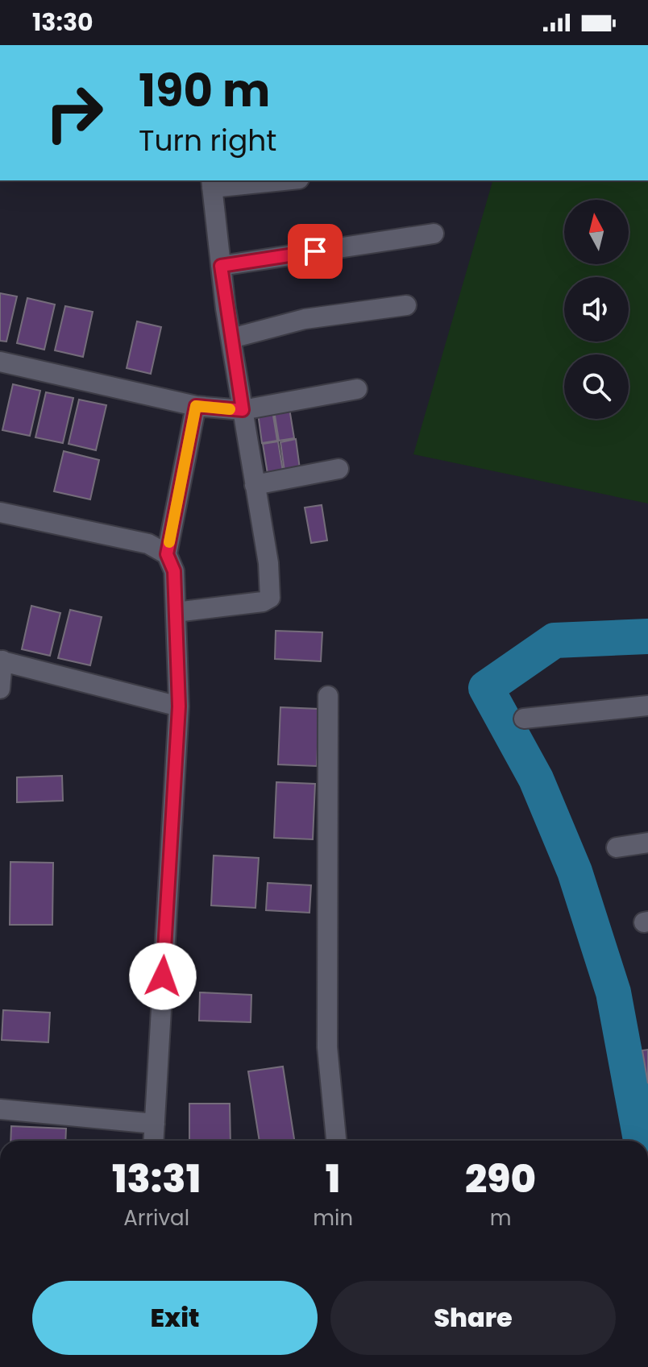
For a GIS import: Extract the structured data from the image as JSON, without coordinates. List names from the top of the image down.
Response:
{
  "north": "top",
  "page": {
    "status": "13:30",
    "turn": ["190 m", "Turn right"],
    "eta": [
      "13:31",
      "Arrival",
      "1",
      "min",
      "290",
      "m"
    ],
    "buttons": ["Exit", "Share"]
  }
}
